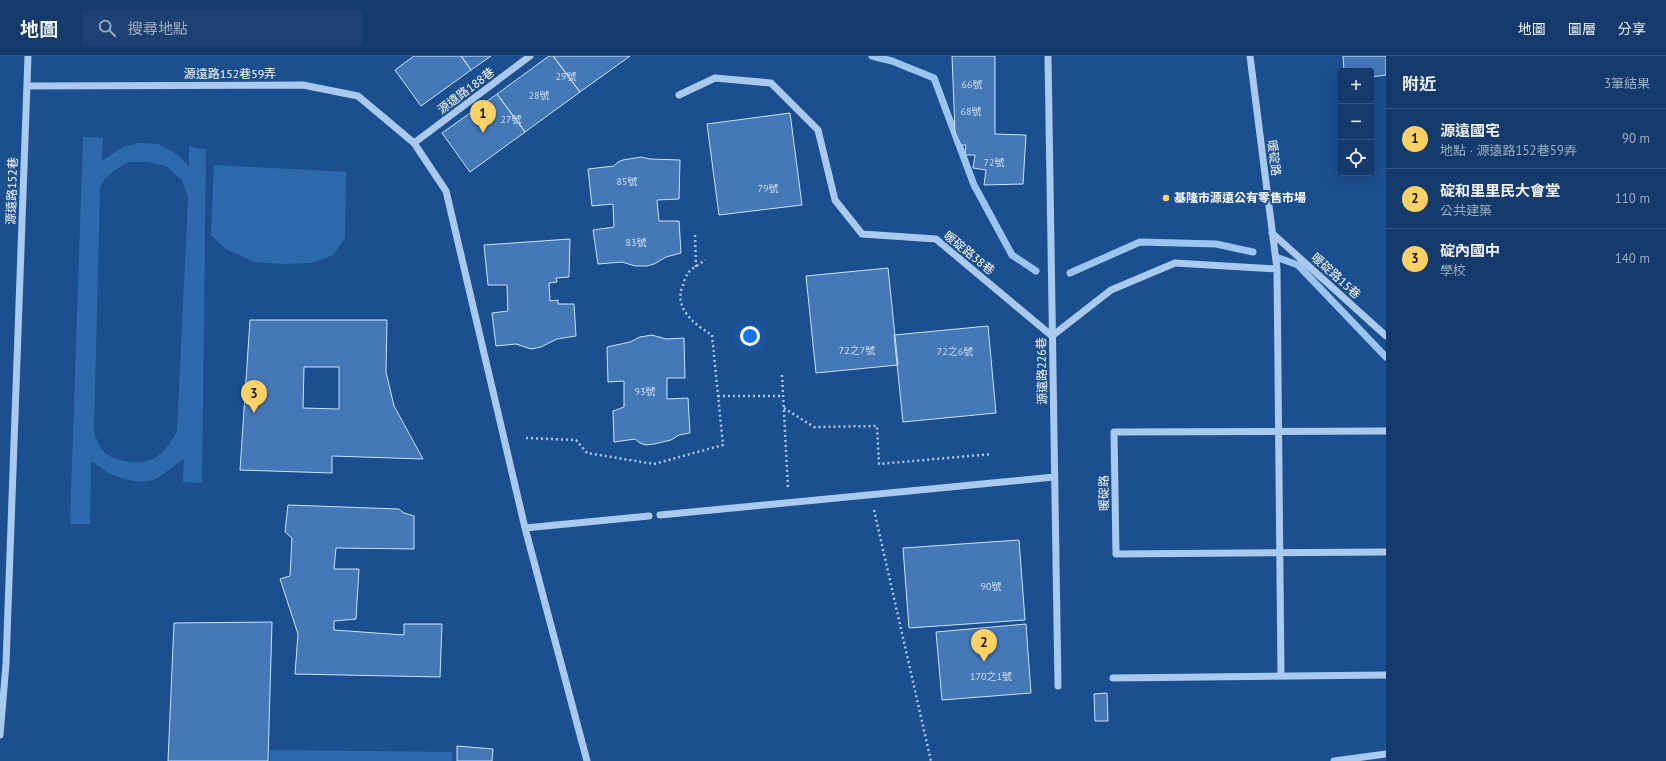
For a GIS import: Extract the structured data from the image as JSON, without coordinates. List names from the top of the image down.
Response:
{
  "streets": {
    "street": [
      "源遠路152巷59弄",
      "源遠路188巷",
      "暖碇路",
      "源遠路152巷",
      "暖碇路38巷",
      "暖碇路15巷",
      "源遠路226巷"
    ]
  },
  "crossings": [
    ["源遠路152巷59弄", "源遠路188巷"],
    ["源遠路152巷59弄", "源遠路152巷"],
    ["暖碇路", "暖碇路15巷"],
    ["暖碇路38巷", "源遠路226巷"]
  ],
  "places": ["基隆市源遠公有零售市場"],
  "house_numbers": [
    "29號",
    "66號",
    "28號",
    "68號",
    "27號",
    "72號",
    "85號",
    "79號",
    "83號",
    "72之7號",
    "72之6號",
    "93號",
    "90號",
    "170之1號"
  ],
  "page": {
    "header": "地圖",
    "search": "搜尋地點",
    "nav": ["地圖", "圖層", "分享"],
    "heading": ["附近", "3筆結果"],
    "map_buttons": ["+", "−"],
    "pins": ["1", "3", "2"],
    "list": [
      {
        "mark": "1",
        "name": "源遠國宅",
        "note": "地點 · 源遠路152巷59弄",
        "value": "90 m"
      },
      {
        "mark": "2",
        "name": "碇和里里民大會堂",
        "note": "公共建築",
        "value": "110 m"
      },
      {
        "mark": "3",
        "name": "碇內國中",
        "note": "學校",
        "value": "140 m"
      }
    ]
  }
}
